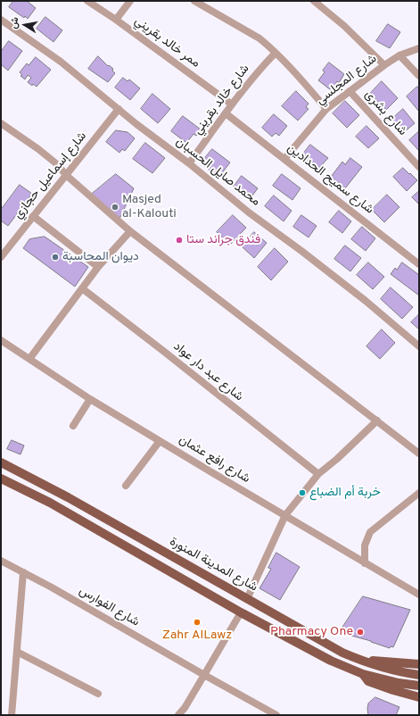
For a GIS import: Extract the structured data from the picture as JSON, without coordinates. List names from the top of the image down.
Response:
{
  "streets": {
    "main road": ["شارع المدينة المنورة"],
    "street": [
      "ممر خالد بقريني",
      "شارع المجلسي",
      "شارع خالد بقريني",
      "شارع بشرى",
      "محمد صايل الحسبان",
      "شارع إسماعيل حجازي",
      "شارع سميح الحدادين",
      "شارع عبد دار عواد",
      "شارع رافع عثمان",
      "شارع الفوارس"
    ]
  },
  "crossings": [
    ["ممر خالد بقريني", "شارع خالد بقريني"],
    ["شارع المجلسي", "شارع بشرى"],
    ["شارع المجلسي", "شارع سميح الحدادين"],
    ["شارع خالد بقريني", "محمد صايل الحسبان"],
    ["شارع خالد بقريني", "شارع سميح الحدادين"],
    ["محمد صايل الحسبان", "شارع إسماعيل حجازي"]
  ],
  "places": [
    "Masjed al-Kalouti",
    "فندق جراند ستا",
    "ديوان المحاسبة",
    "خربة أم الضباع",
    "Zahr AlLawz",
    "Pharmacy One"
  ],
  "north": "left"
}
